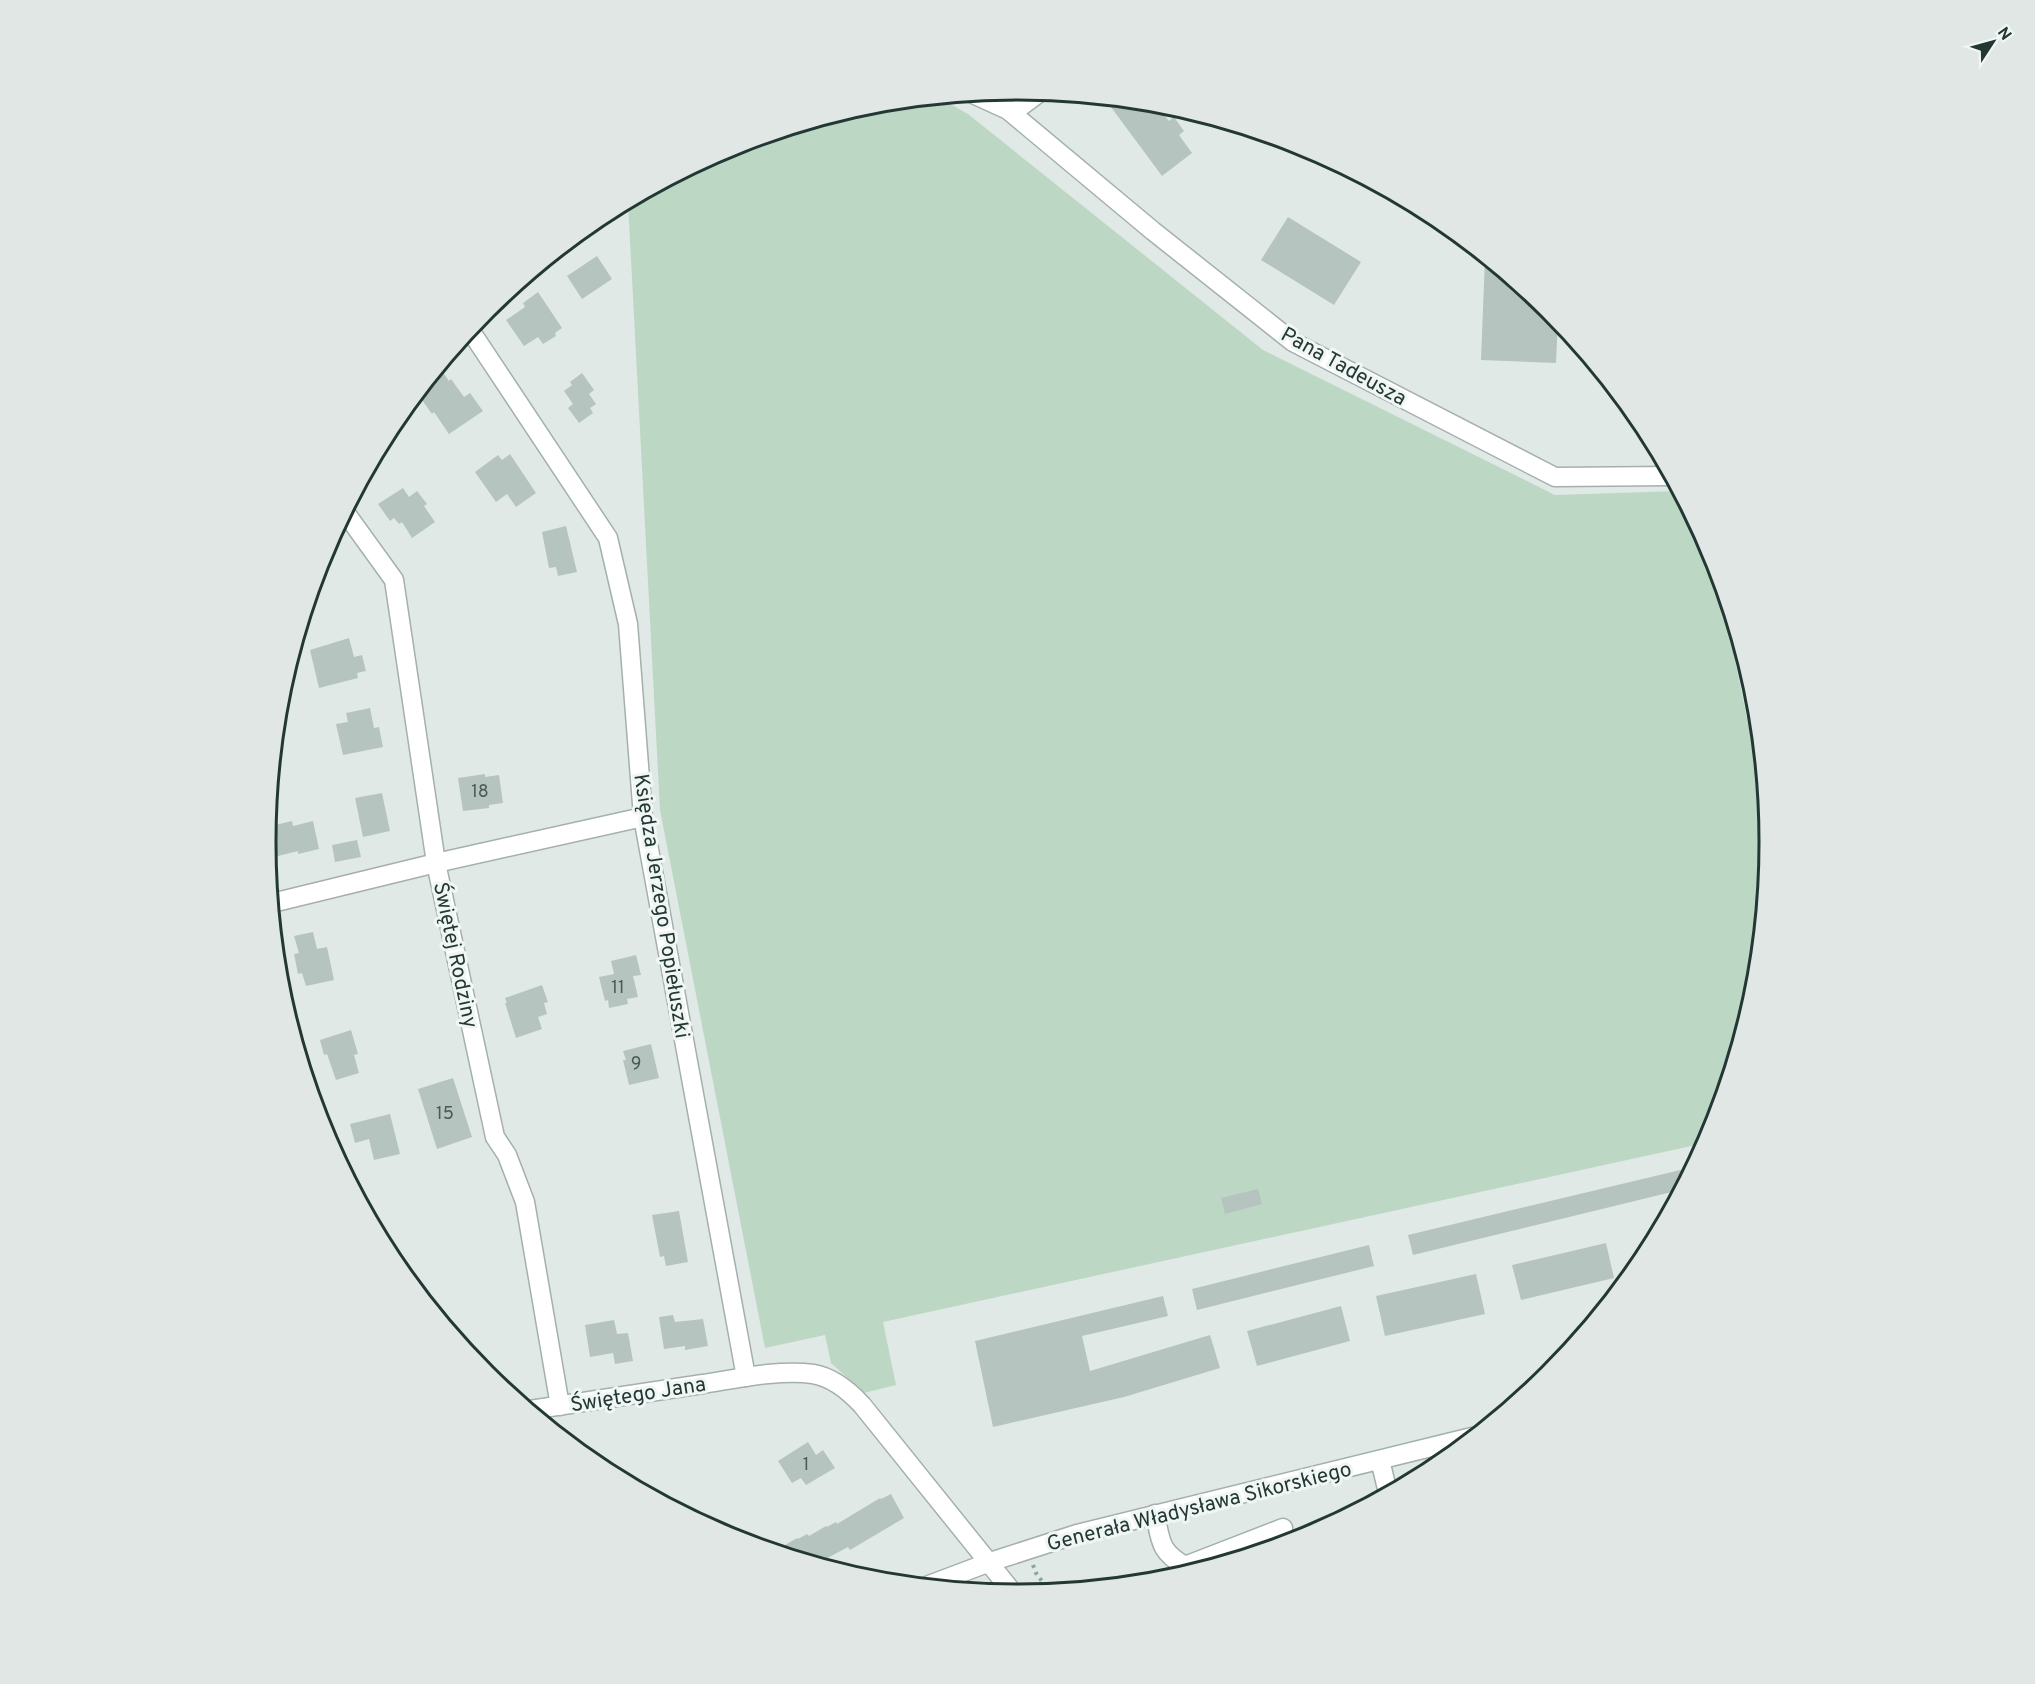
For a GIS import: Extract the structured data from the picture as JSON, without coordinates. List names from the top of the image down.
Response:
{
  "streets": {
    "street": [
      "Pana Tadeusza",
      "Księdza Jerzego Popiełuszki",
      "Świętej Rodziny",
      "Świętego Jana",
      "Generała Władysława Sikorskiego"
    ]
  },
  "crossings": [
    ["Księdza Jerzego Popiełuszki", "Świętego Jana"],
    ["Świętej Rodziny", "Świętego Jana"],
    ["Świętego Jana", "Generała Władysława Sikorskiego"]
  ],
  "house_numbers": [
    "18",
    "11",
    "9",
    "15",
    "1"
  ],
  "north": "top right"
}
